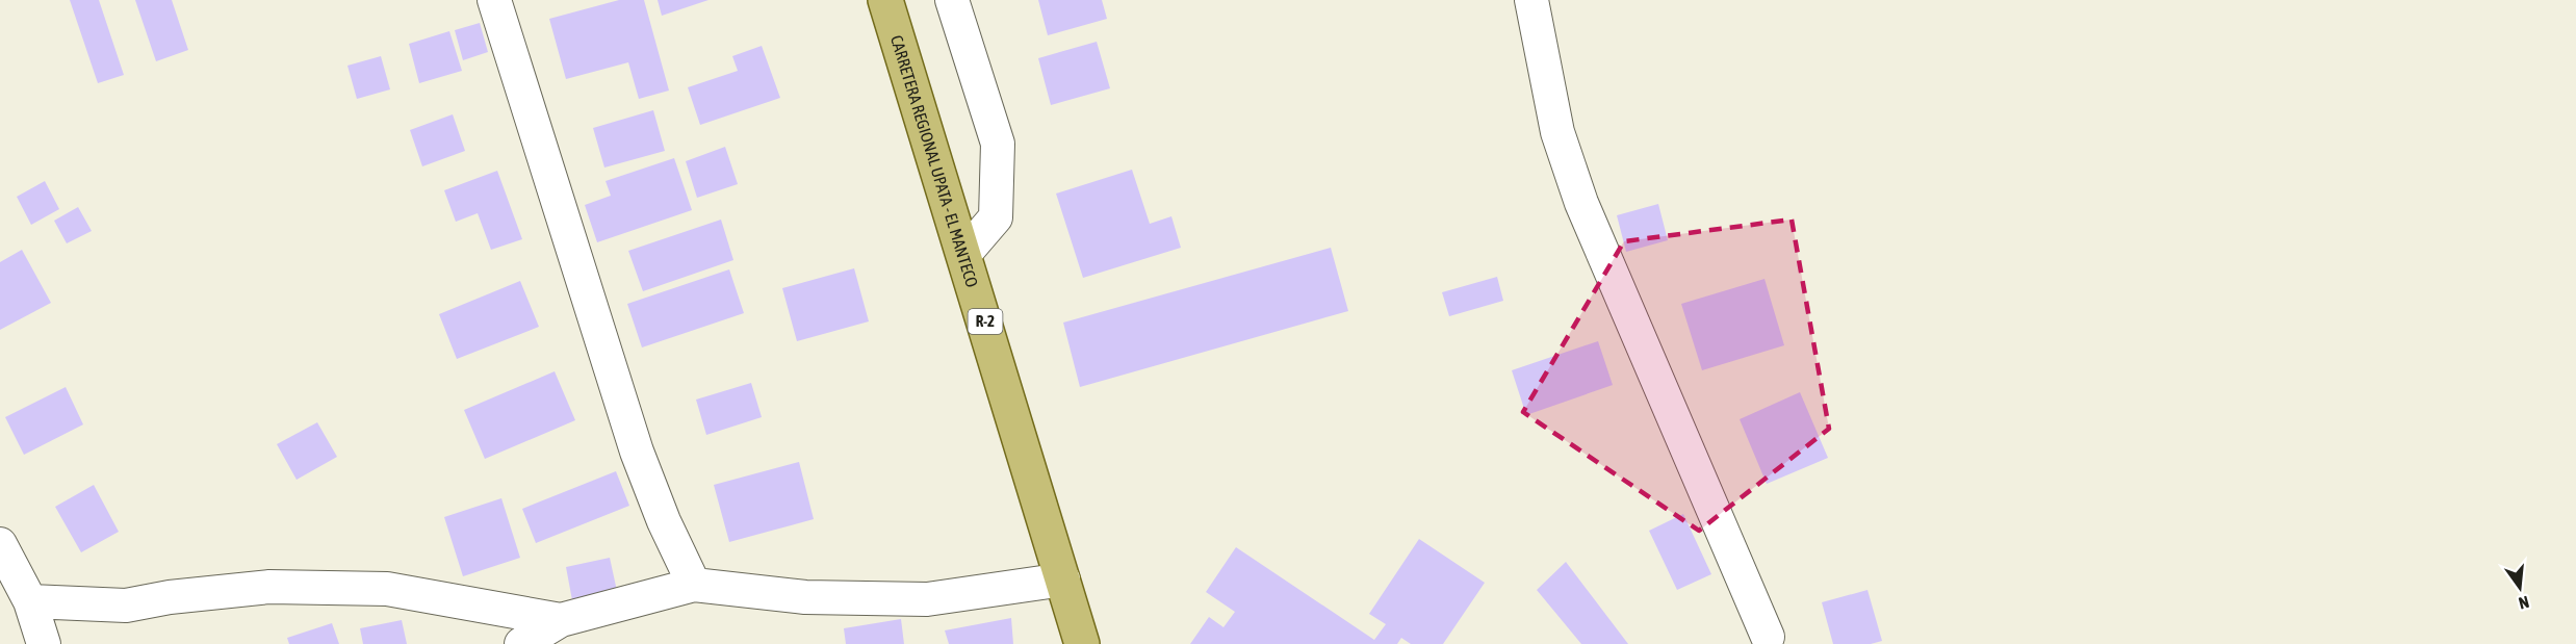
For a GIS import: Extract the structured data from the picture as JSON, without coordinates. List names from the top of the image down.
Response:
{
  "streets": {
    "main road": ["CARRETERA REGIONAL UPATA - EL MANTECO", "R-2"]
  },
  "north": "bottom"
}
